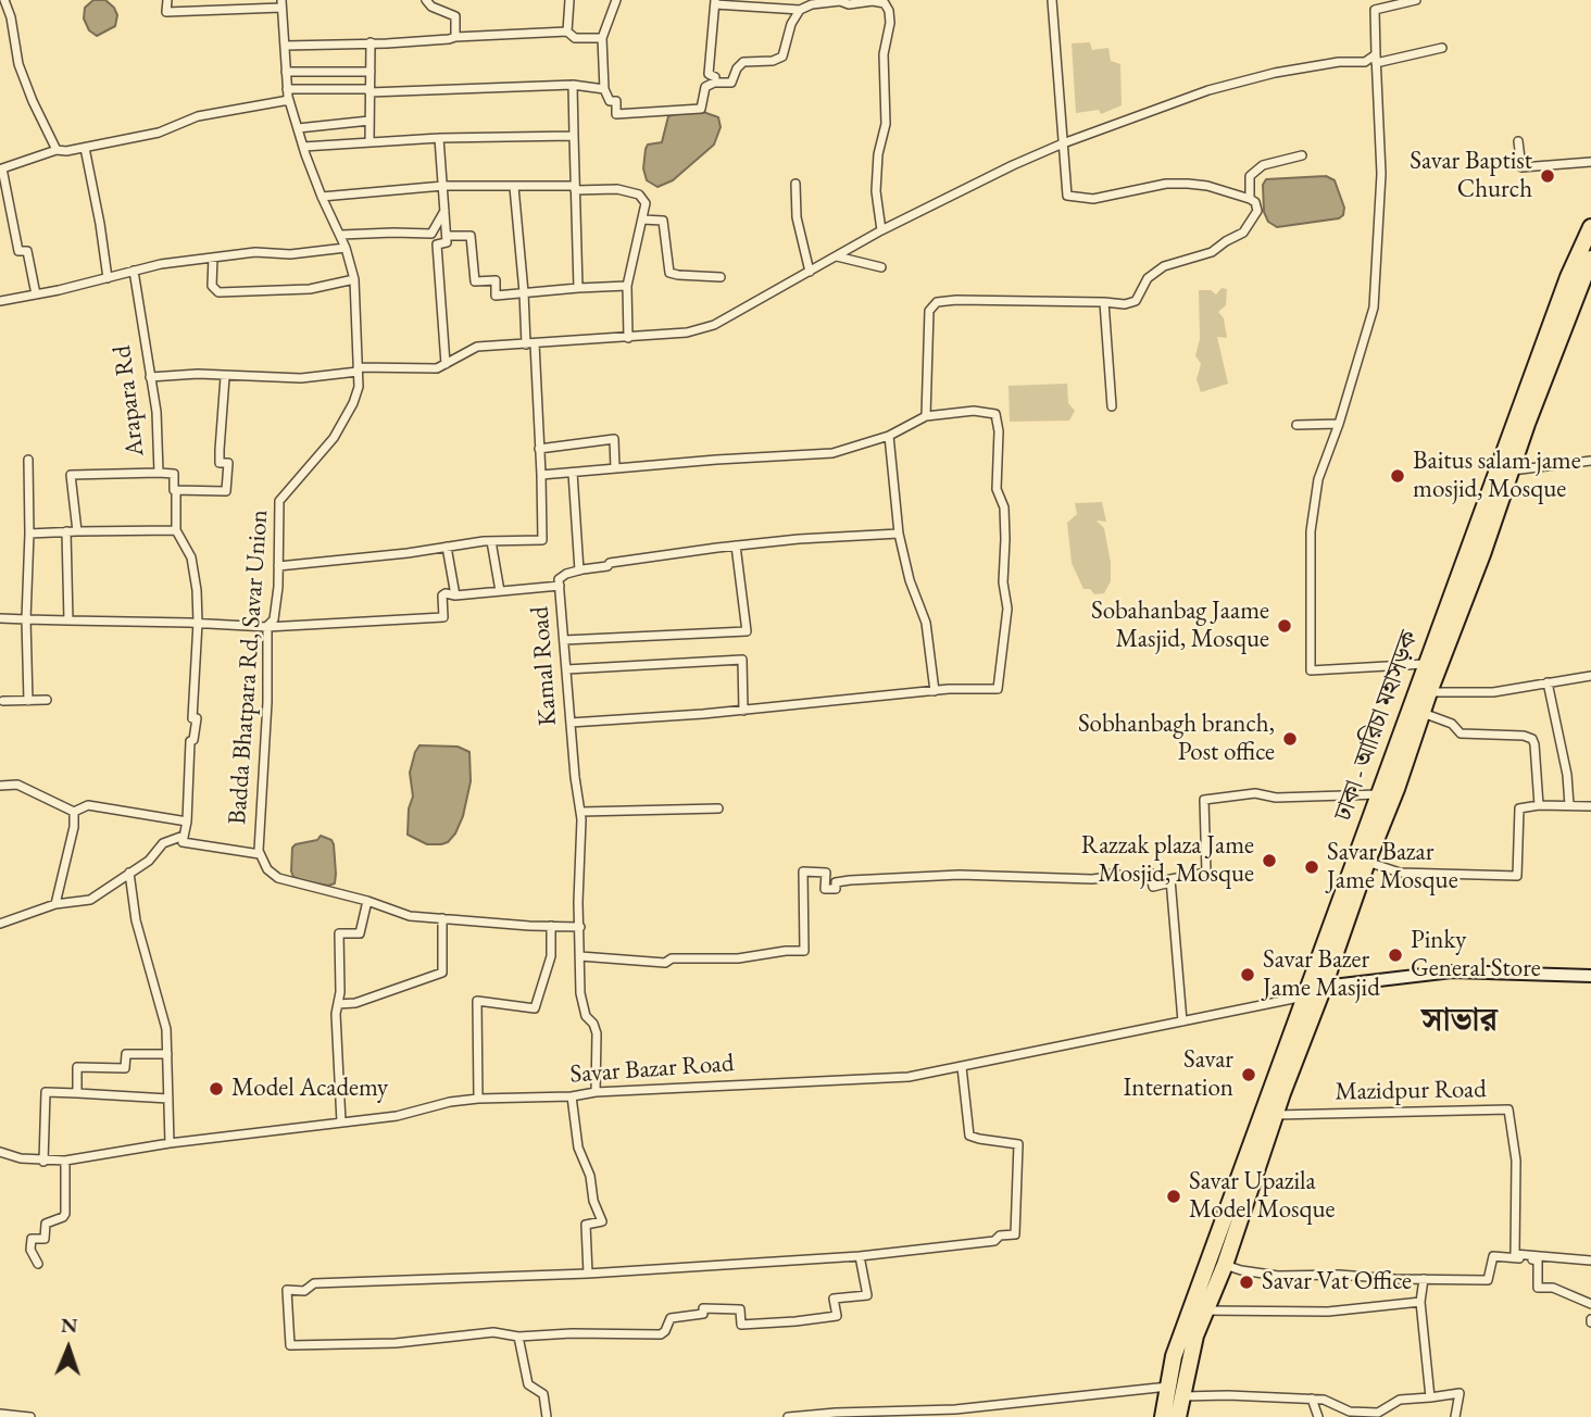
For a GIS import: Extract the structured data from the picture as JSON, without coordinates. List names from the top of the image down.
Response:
{
  "streets": {
    "highway": ["ঢাকা - আরিচা মহাসড়ক"],
    "street": [
      "Arapara Rd",
      "Kamal Road",
      "Badda Bhatpara Rd, Savar Union",
      "Savar Bazar Road",
      "Mazidpur Road"
    ]
  },
  "crossings": [
    ["Kamal Road", "Badda Bhatpara Rd, Savar Union"],
    ["Kamal Road", "Savar Bazar Road"],
    ["ঢাকা - আরিচা মহাসড়ক", "Savar Bazar Road"],
    ["ঢাকা - আরিচা মহাসড়ক", "Mazidpur Road"]
  ],
  "districts": ["সাভার"],
  "places": [
    "Savar Baptist Church",
    "Baitus salam jame mosjid, Mosque",
    "Sobahanbag Jaame Masjid, Mosque",
    "Sobhanbagh branch, Post office",
    "Razzak plaza Jame Mosjid, Mosque",
    "Savar Bazar Jame Mosque",
    "Pinky General Store",
    "Savar Bazer Jame Masjid",
    "Savar Internation",
    "Model Academy",
    "Savar Upazila Model Mosque",
    "Savar Vat Office"
  ],
  "north": "top"
}
